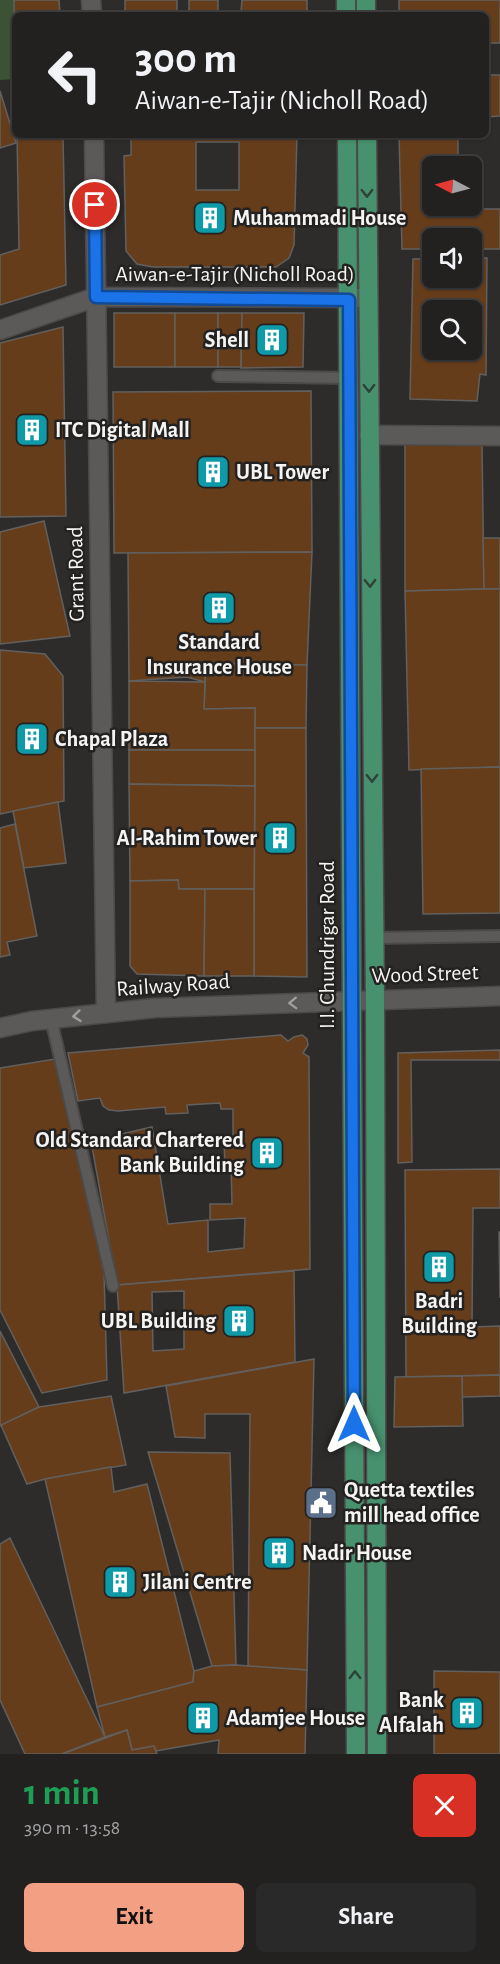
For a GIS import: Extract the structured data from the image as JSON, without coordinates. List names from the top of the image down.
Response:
{
  "streets": {
    "main road": ["I.I. Chundrigar Road"],
    "street": [
      "Aiwan-e-Tajir (Nicholl Road)",
      "Grant Road",
      "Wood Street",
      "Railway Road"
    ]
  },
  "crossings": [
    ["Aiwan-e-Tajir (Nicholl Road)", "Grant Road"],
    ["Aiwan-e-Tajir (Nicholl Road)", "I.I. Chundrigar Road"],
    ["Grant Road", "Railway Road"],
    ["I.I. Chundrigar Road", "Wood Street"],
    ["I.I. Chundrigar Road", "Railway Road"],
    ["Wood Street", "Railway Road"]
  ],
  "one_way": ["Railway Road"],
  "places": {
    "building": [
      "Muhammadi House",
      "Shell",
      "ITC Digital Mall",
      "UBL Tower",
      "Standard Insurance House",
      "Chapal Plaza",
      "Al-Rahim Tower",
      "Old Standard Chartered Bank Building",
      "Badri Building",
      "UBL Building",
      "Nadir House",
      "Jilani Centre",
      "Bank Alfalah",
      "Adamjee House"
    ],
    "public building": ["Quetta textiles mill head office"]
  },
  "north": "left",
  "page": {
    "turn": ["300 m", "Aiwan-e-Tajir (Nicholl Road)"],
    "heading": ["1 min", "390 m · 13:58"],
    "buttons": ["Exit", "Share"]
  }
}
